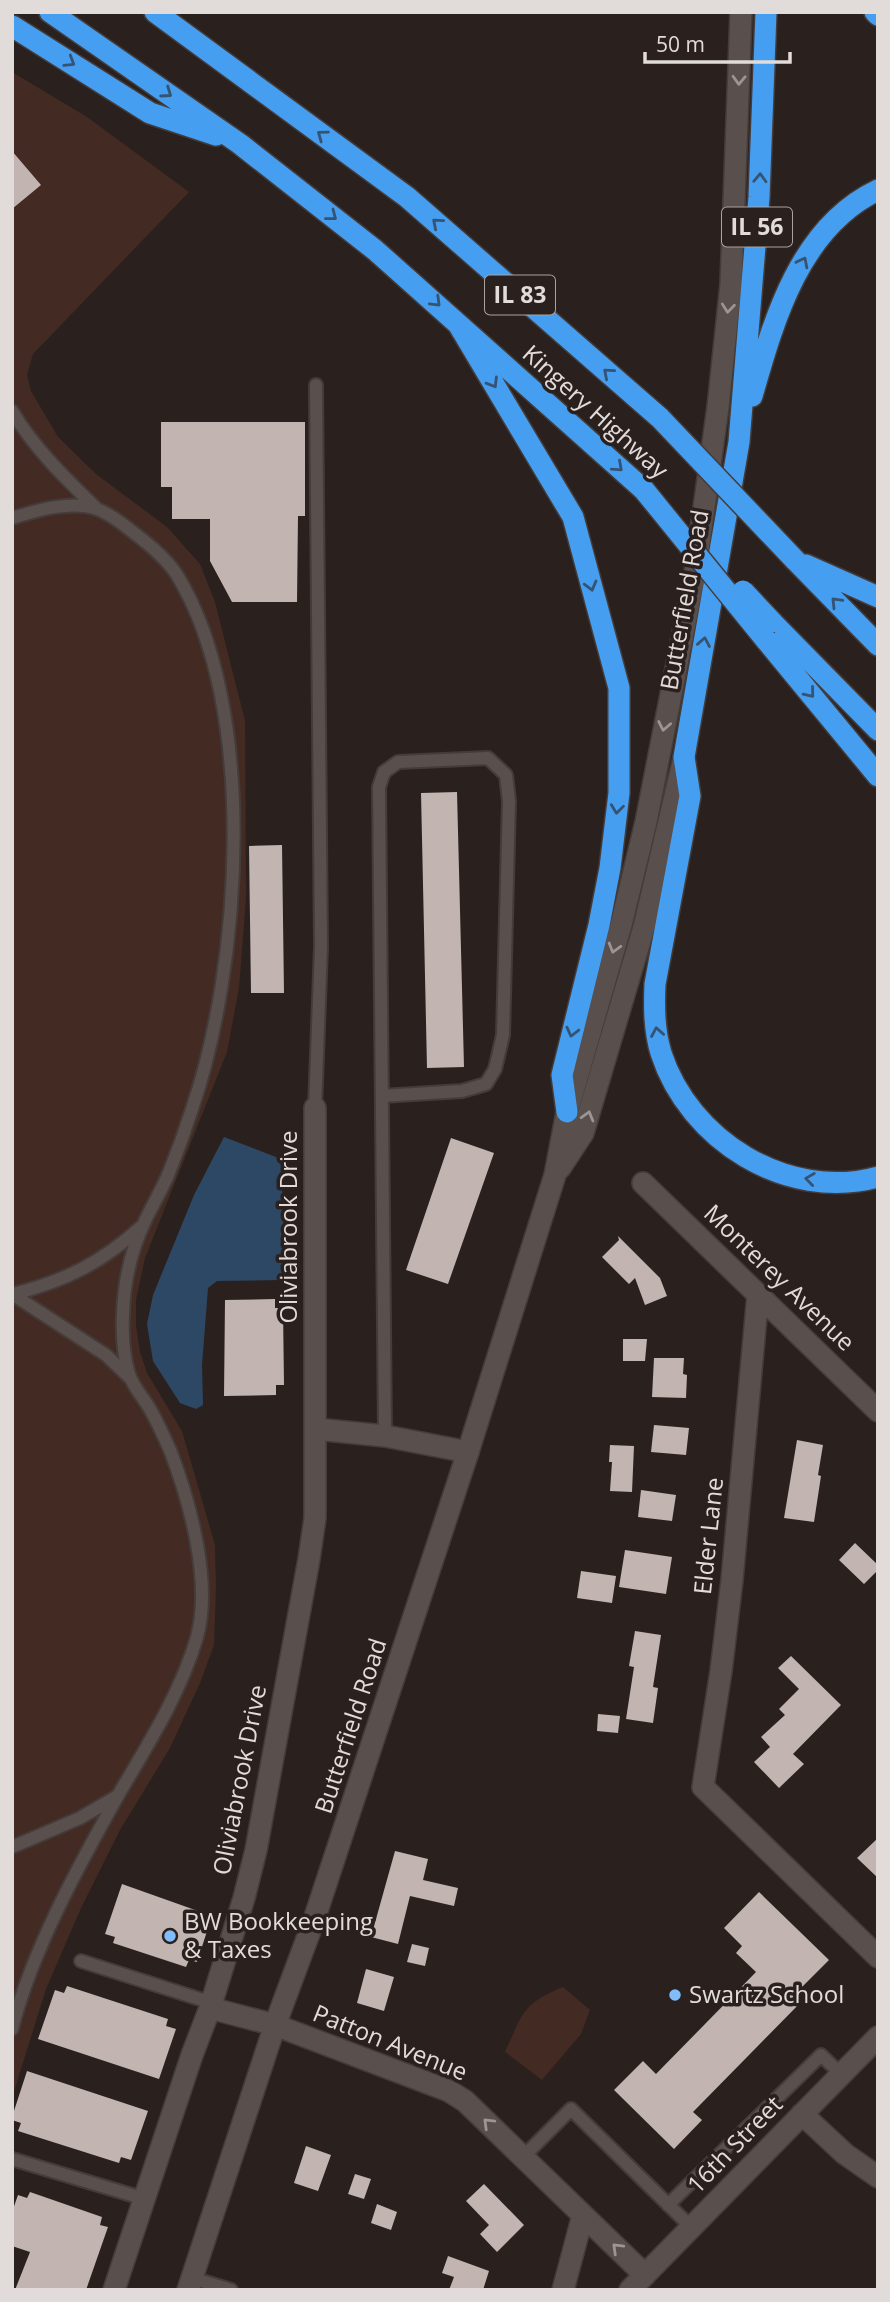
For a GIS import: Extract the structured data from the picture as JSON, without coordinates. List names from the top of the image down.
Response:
{
  "streets": {
    "highway": [
      "IL 56",
      "IL 83",
      "Kingery Highway",
      "Butterfield Road"
    ],
    "street": [
      "Oliviabrook Drive",
      "Monterey Avenue",
      "Elder Lane",
      "Patton Avenue",
      "16th Street"
    ]
  },
  "crossings": [
    ["Butterfield Road", "Patton Avenue"],
    ["Oliviabrook Drive", "Patton Avenue"],
    ["Monterey Avenue", "Elder Lane"],
    ["Patton Avenue", "16th Street"]
  ],
  "one_way": ["Patton Avenue"],
  "places": ["BW Bookkeeping & Taxes", "Swartz School"],
  "scale_bar": "50 m"
}
